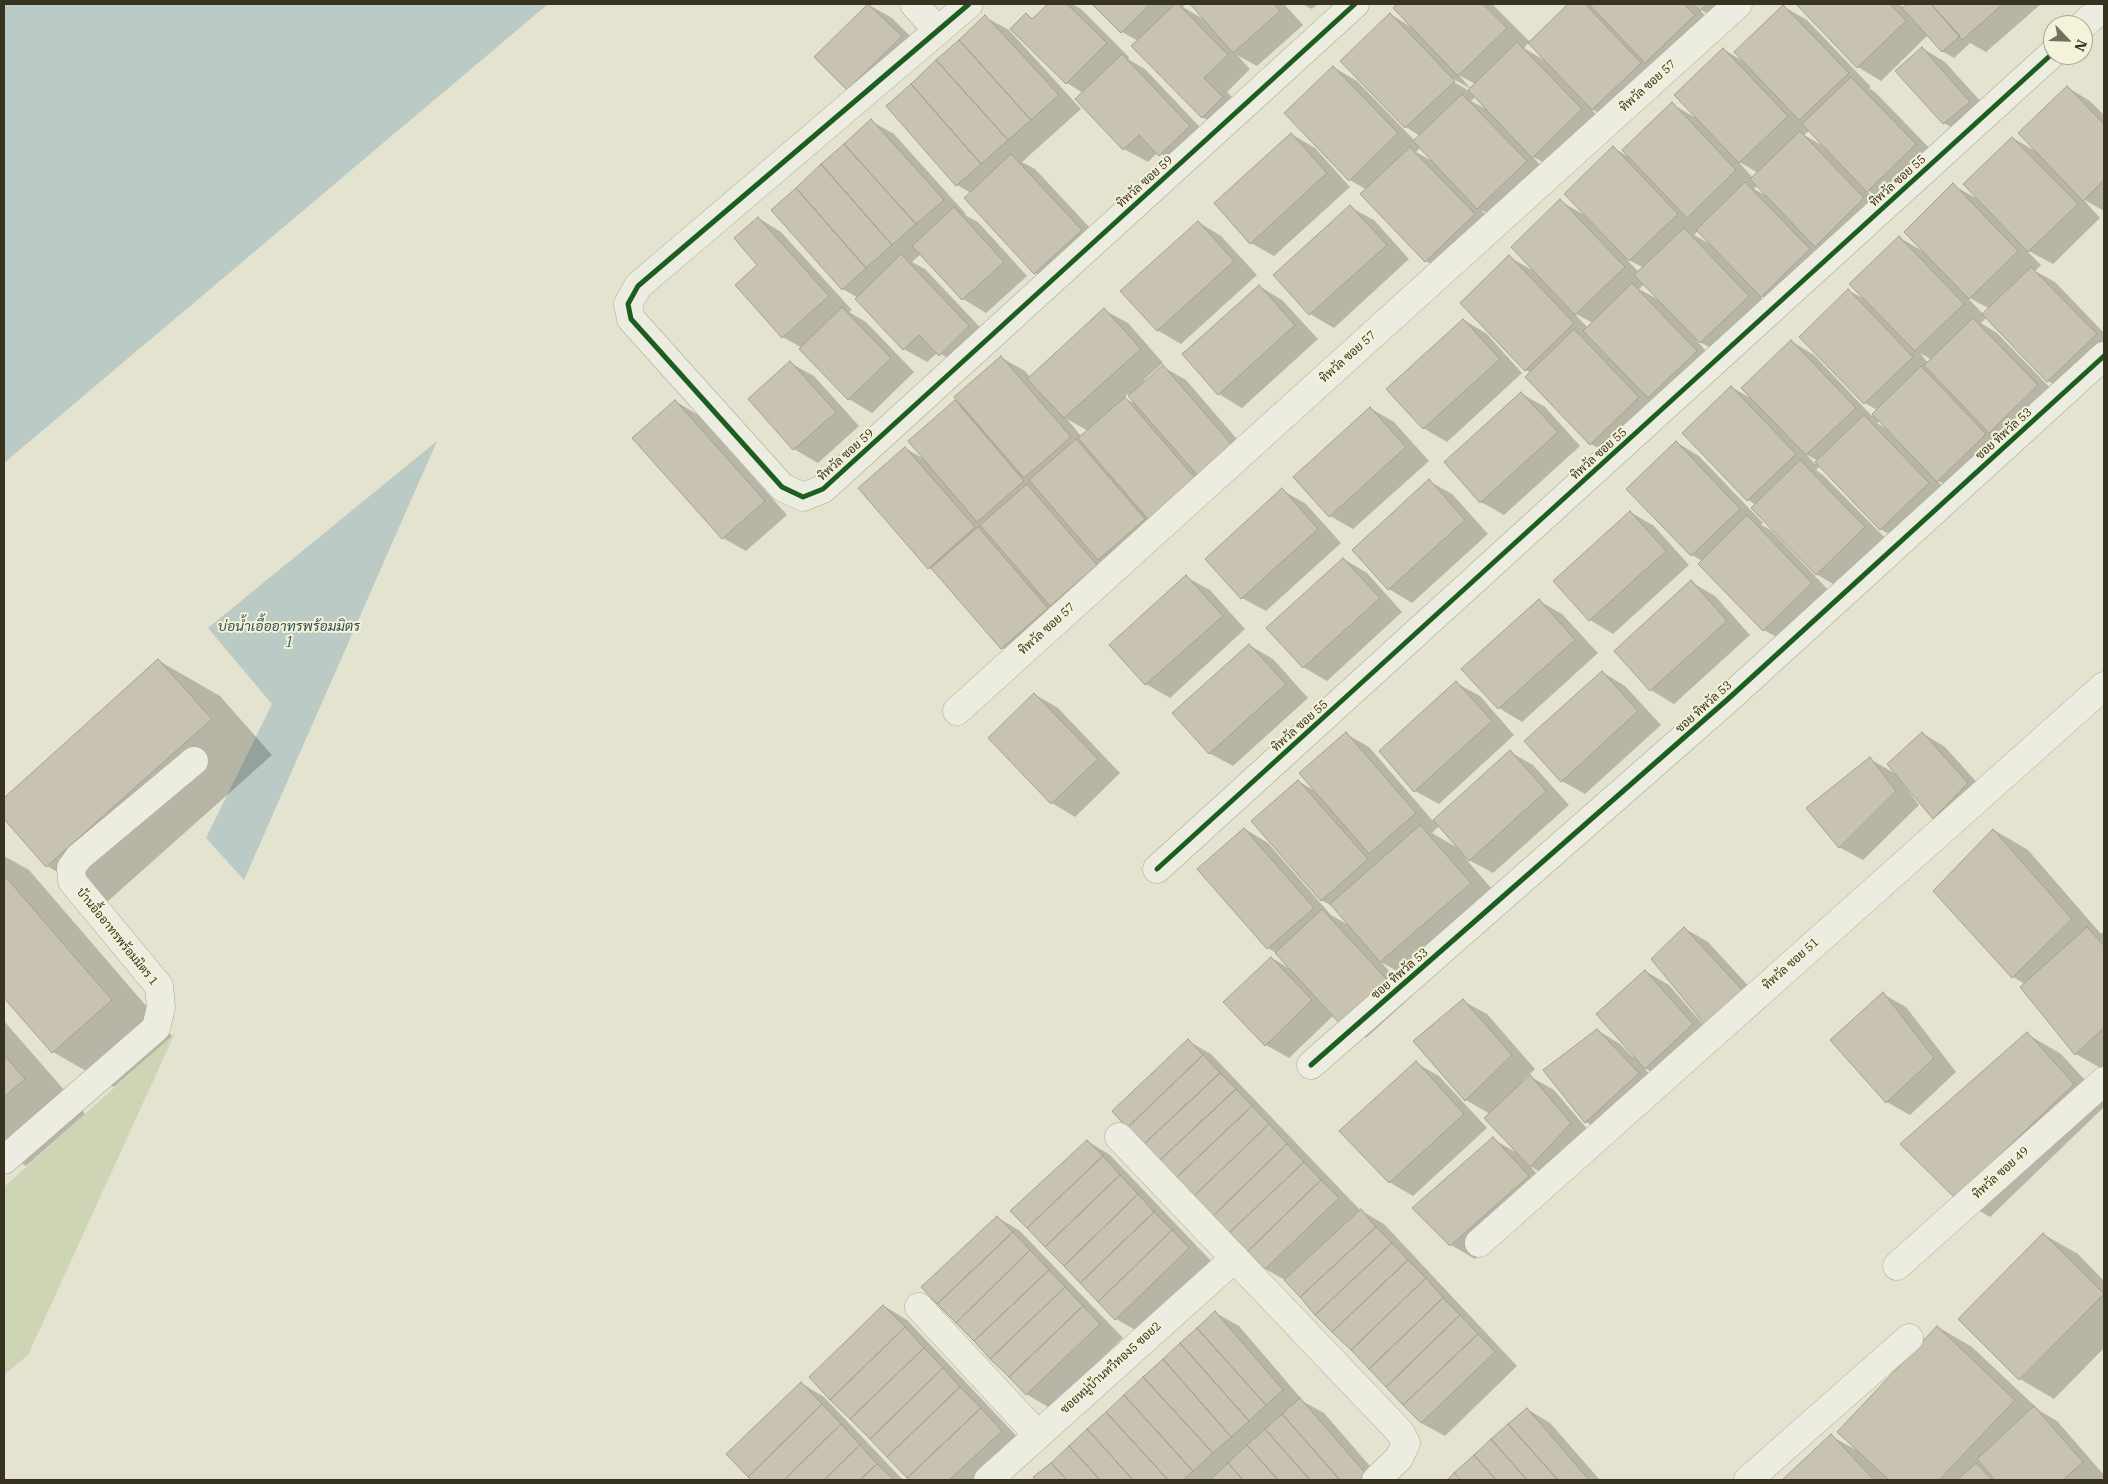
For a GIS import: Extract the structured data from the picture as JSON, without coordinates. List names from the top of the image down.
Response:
{
  "streets": {
    "street": [
      "ทิพวัล ซอย 57",
      "ทิพวัล ซอย 55",
      "ทิพวัล ซอย 59",
      "ซอย ทิพวัล 53",
      "บ้านอื้ออาทรพร้อมมิตร 1",
      "ทิพวัล ซอย 51",
      "ทิพวัล ซอย 49",
      "ซอยหมู่บ้านทวีทอง5 ซอย2"
    ]
  },
  "water": ["บ่อน้ำเอื้ออาทรพร้อมมิตร 1"],
  "north": "bottom right"
}
